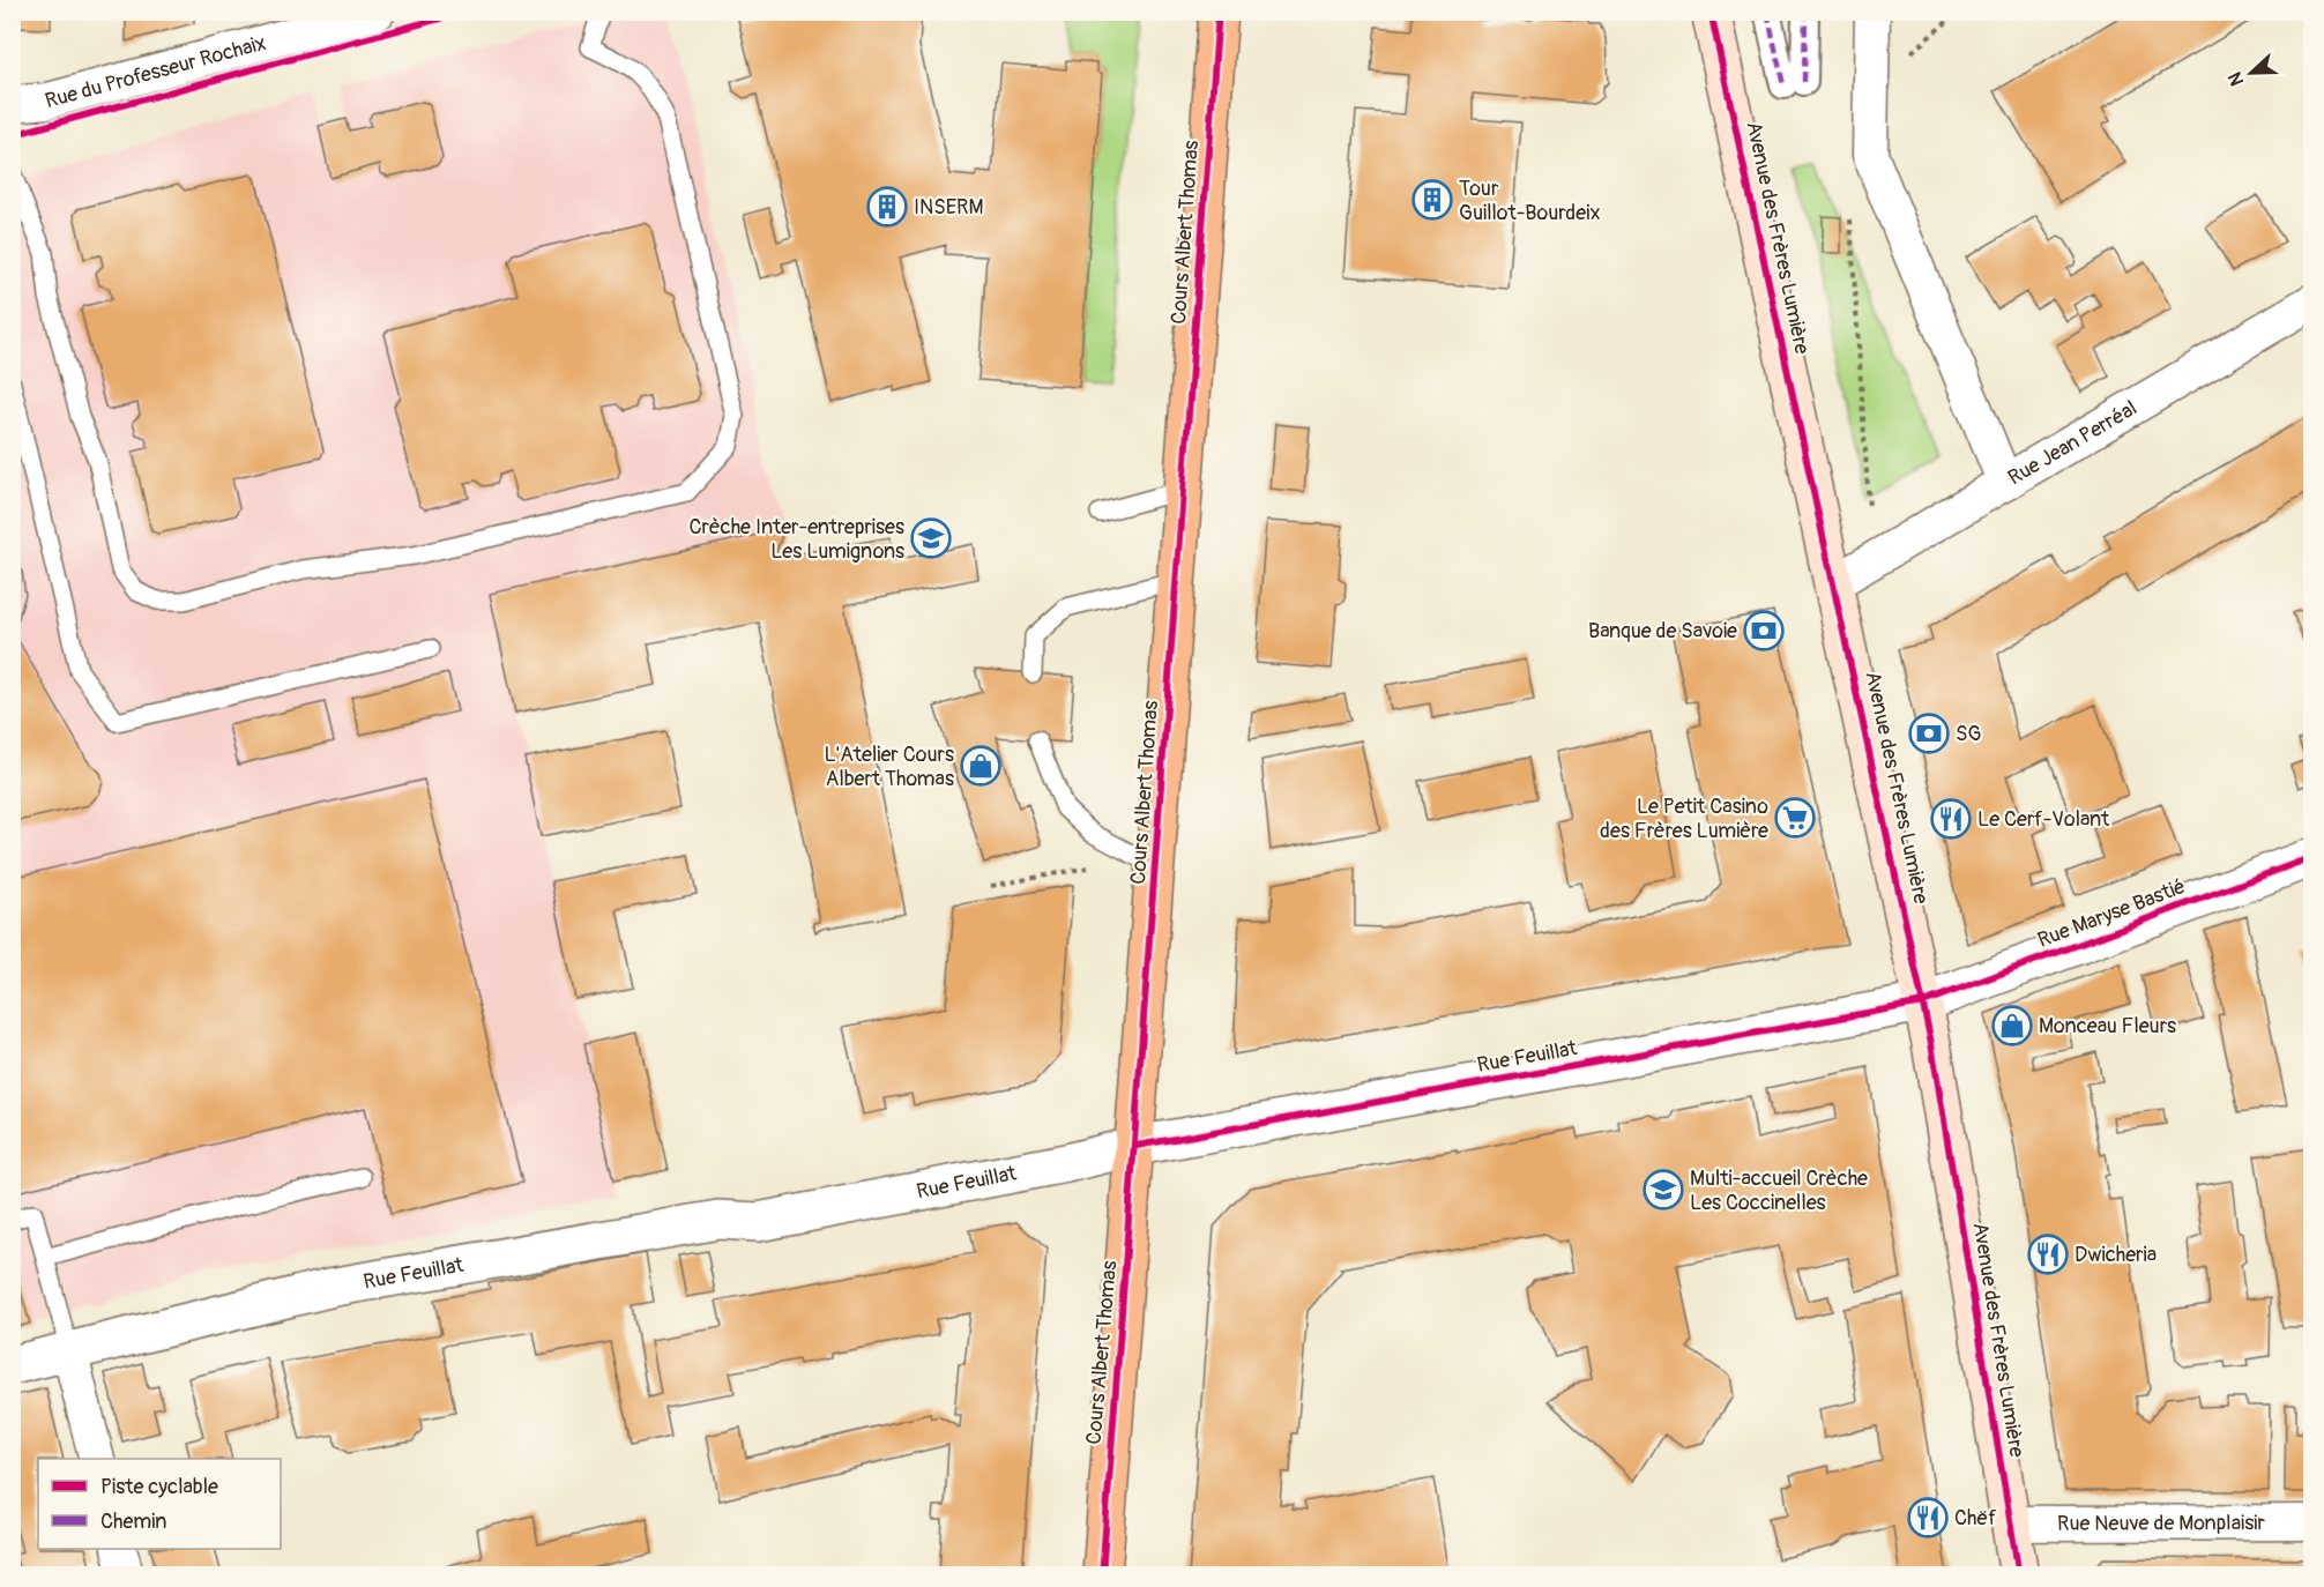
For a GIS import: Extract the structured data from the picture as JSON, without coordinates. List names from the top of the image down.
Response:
{
  "streets": {
    "main road": ["Cours Albert Thomas", "Avenue des Frères Lumière"],
    "street": [
      "Rue du Professeur Rochaix",
      "Rue Jean Perréal",
      "Rue Maryse Bastié",
      "Rue Feuillat",
      "Rue Neuve de Monplaisir"
    ]
  },
  "crossings": [
    ["Cours Albert Thomas", "Rue Feuillat"],
    ["Avenue des Frères Lumière", "Rue Jean Perréal"],
    ["Avenue des Frères Lumière", "Rue Maryse Bastié"],
    ["Avenue des Frères Lumière", "Rue Feuillat"],
    ["Avenue des Frères Lumière", "Rue Neuve de Monplaisir"],
    ["Rue Maryse Bastié", "Rue Feuillat"]
  ],
  "places": {
    "building": ["Tour Guillot-Bourdeix", "INSERM"],
    "school or university": ["Crèche Inter-entreprises Les Lumignons", "Multi-accueil Crèche Les Coccinelles"],
    "bank": ["Banque de Savoie", "SG"],
    "shop": ["L'Atelier Cours Albert Thomas", "Monceau Fleurs"],
    "supermarket": ["Le Petit Casino des Frères Lumière"],
    "restaurant": ["Le Cerf-Volant", "Dwicheria", "Chëf"]
  },
  "legend": ["Piste cyclable", "Chemin"],
  "north": "left"
}
